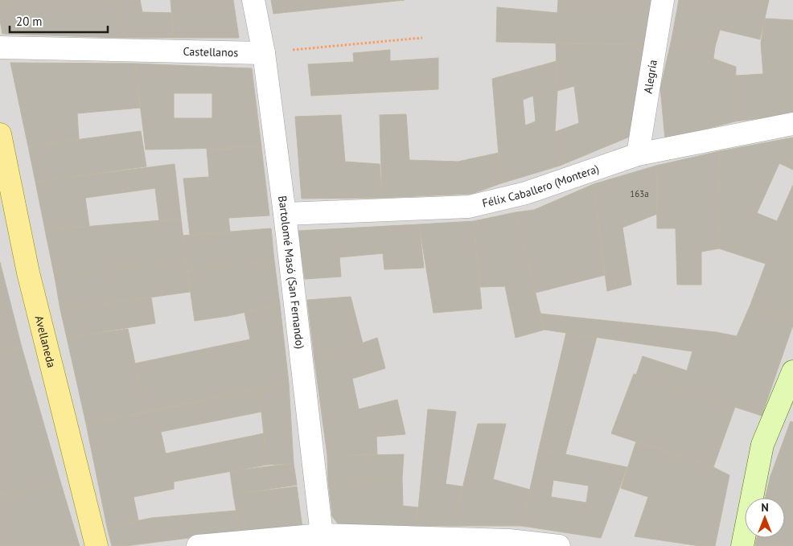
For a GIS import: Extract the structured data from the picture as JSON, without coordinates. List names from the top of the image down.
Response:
{
  "streets": {
    "main road": ["Avellaneda"],
    "street": [
      "Castellanos",
      "Alegría",
      "Félix Caballero (Montera)",
      "Bartolomé Masó (San Fernando)"
    ]
  },
  "crossings": [
    ["Castellanos", "Bartolomé Masó (San Fernando)"],
    ["Alegría", "Félix Caballero (Montera)"],
    ["Félix Caballero (Montera)", "Bartolomé Masó (San Fernando)"]
  ],
  "house_numbers": ["163a"],
  "scale_bar": "20 m",
  "north": "top"
}
